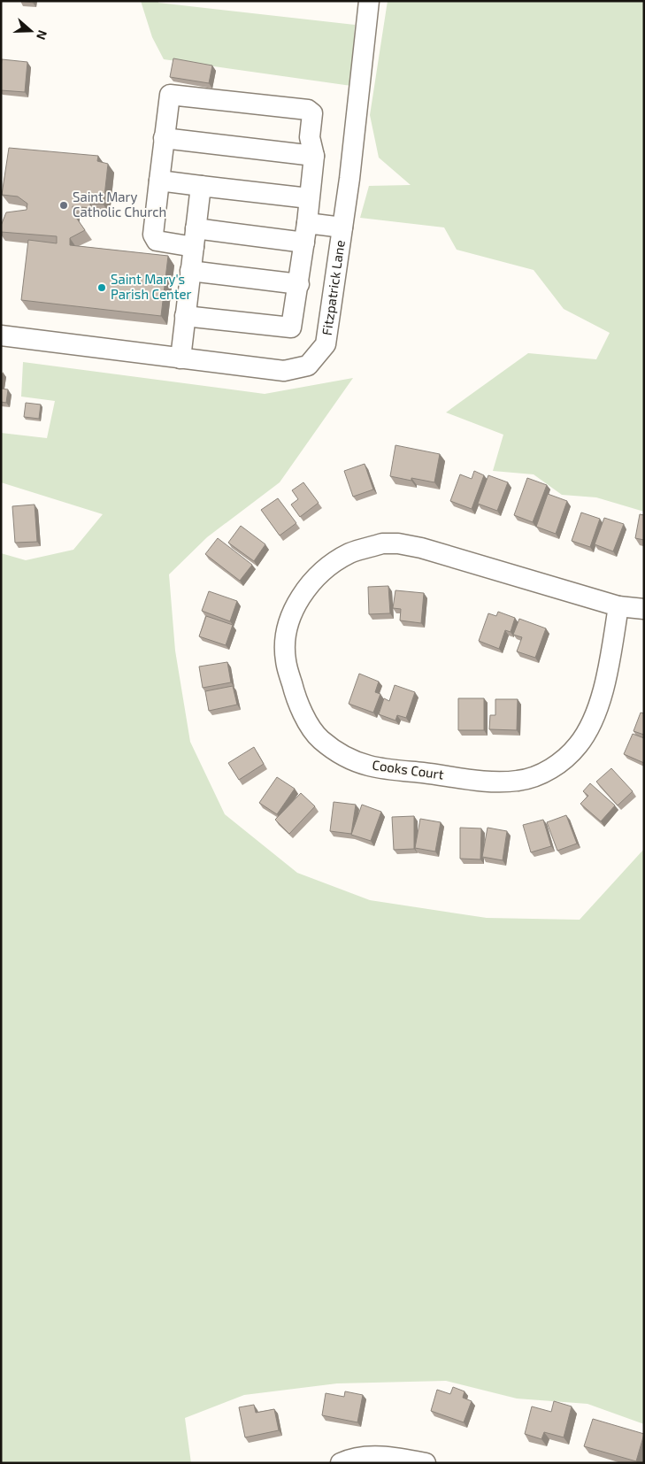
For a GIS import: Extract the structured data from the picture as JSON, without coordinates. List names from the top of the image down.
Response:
{
  "streets": {
    "street": ["Fitzpatrick Lane", "Cooks Court"]
  },
  "places": ["Saint Mary Catholic Church", "Saint Mary's Parish Center"],
  "north": "right"
}
